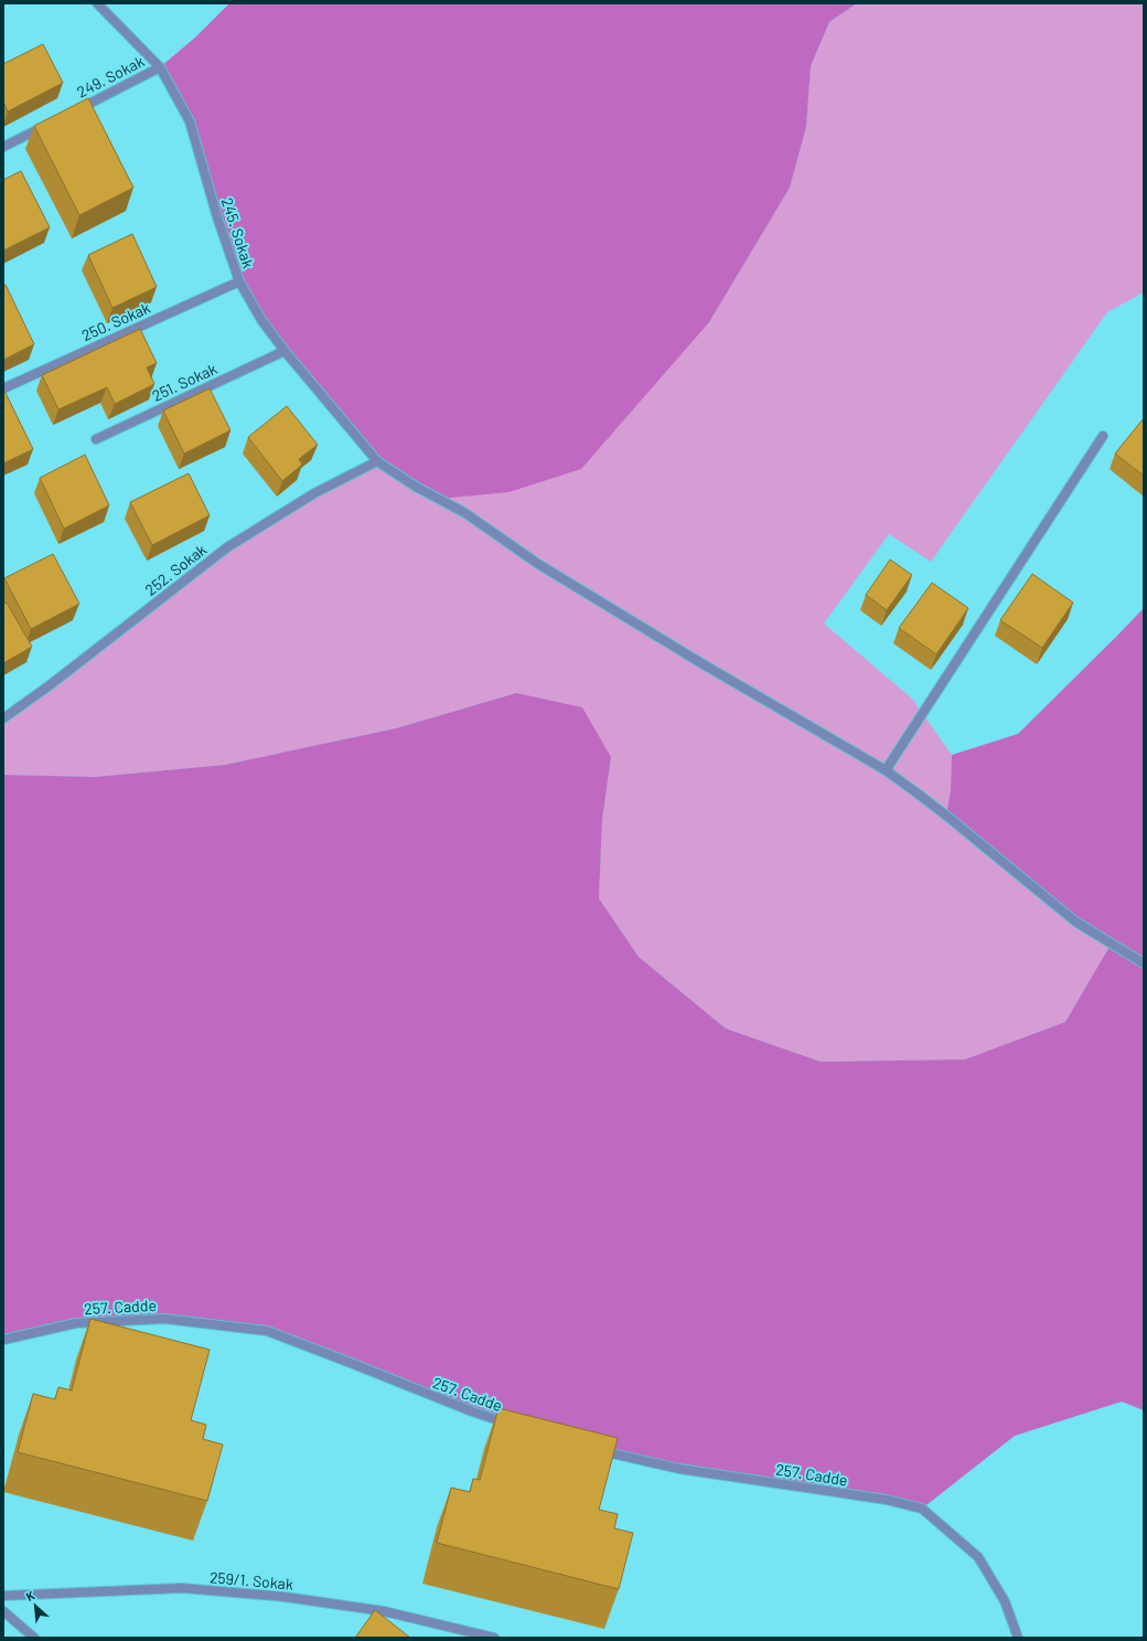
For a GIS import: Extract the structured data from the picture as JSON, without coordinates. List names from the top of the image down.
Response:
{
  "streets": {
    "street": [
      "249. Sokak",
      "245. Sokak",
      "250. Sokak",
      "251. Sokak",
      "252. Sokak",
      "257. Cadde",
      "259/1. Sokak"
    ]
  },
  "crossings": [
    ["249. Sokak", "245. Sokak"],
    ["245. Sokak", "250. Sokak"],
    ["245. Sokak", "251. Sokak"],
    ["245. Sokak", "252. Sokak"]
  ],
  "north": "top left"
}
